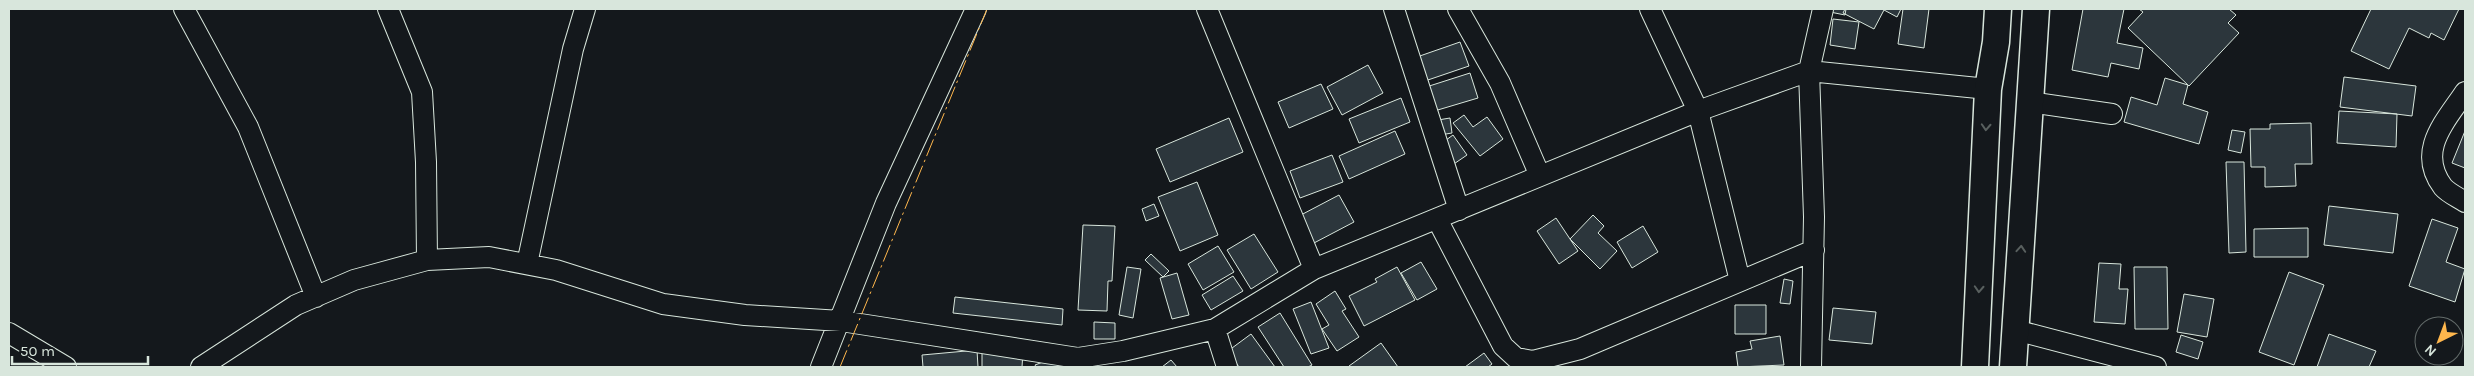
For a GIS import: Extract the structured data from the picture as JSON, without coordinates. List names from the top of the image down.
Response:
{
  "scale_bar": "50 m",
  "north": "bottom left"
}
